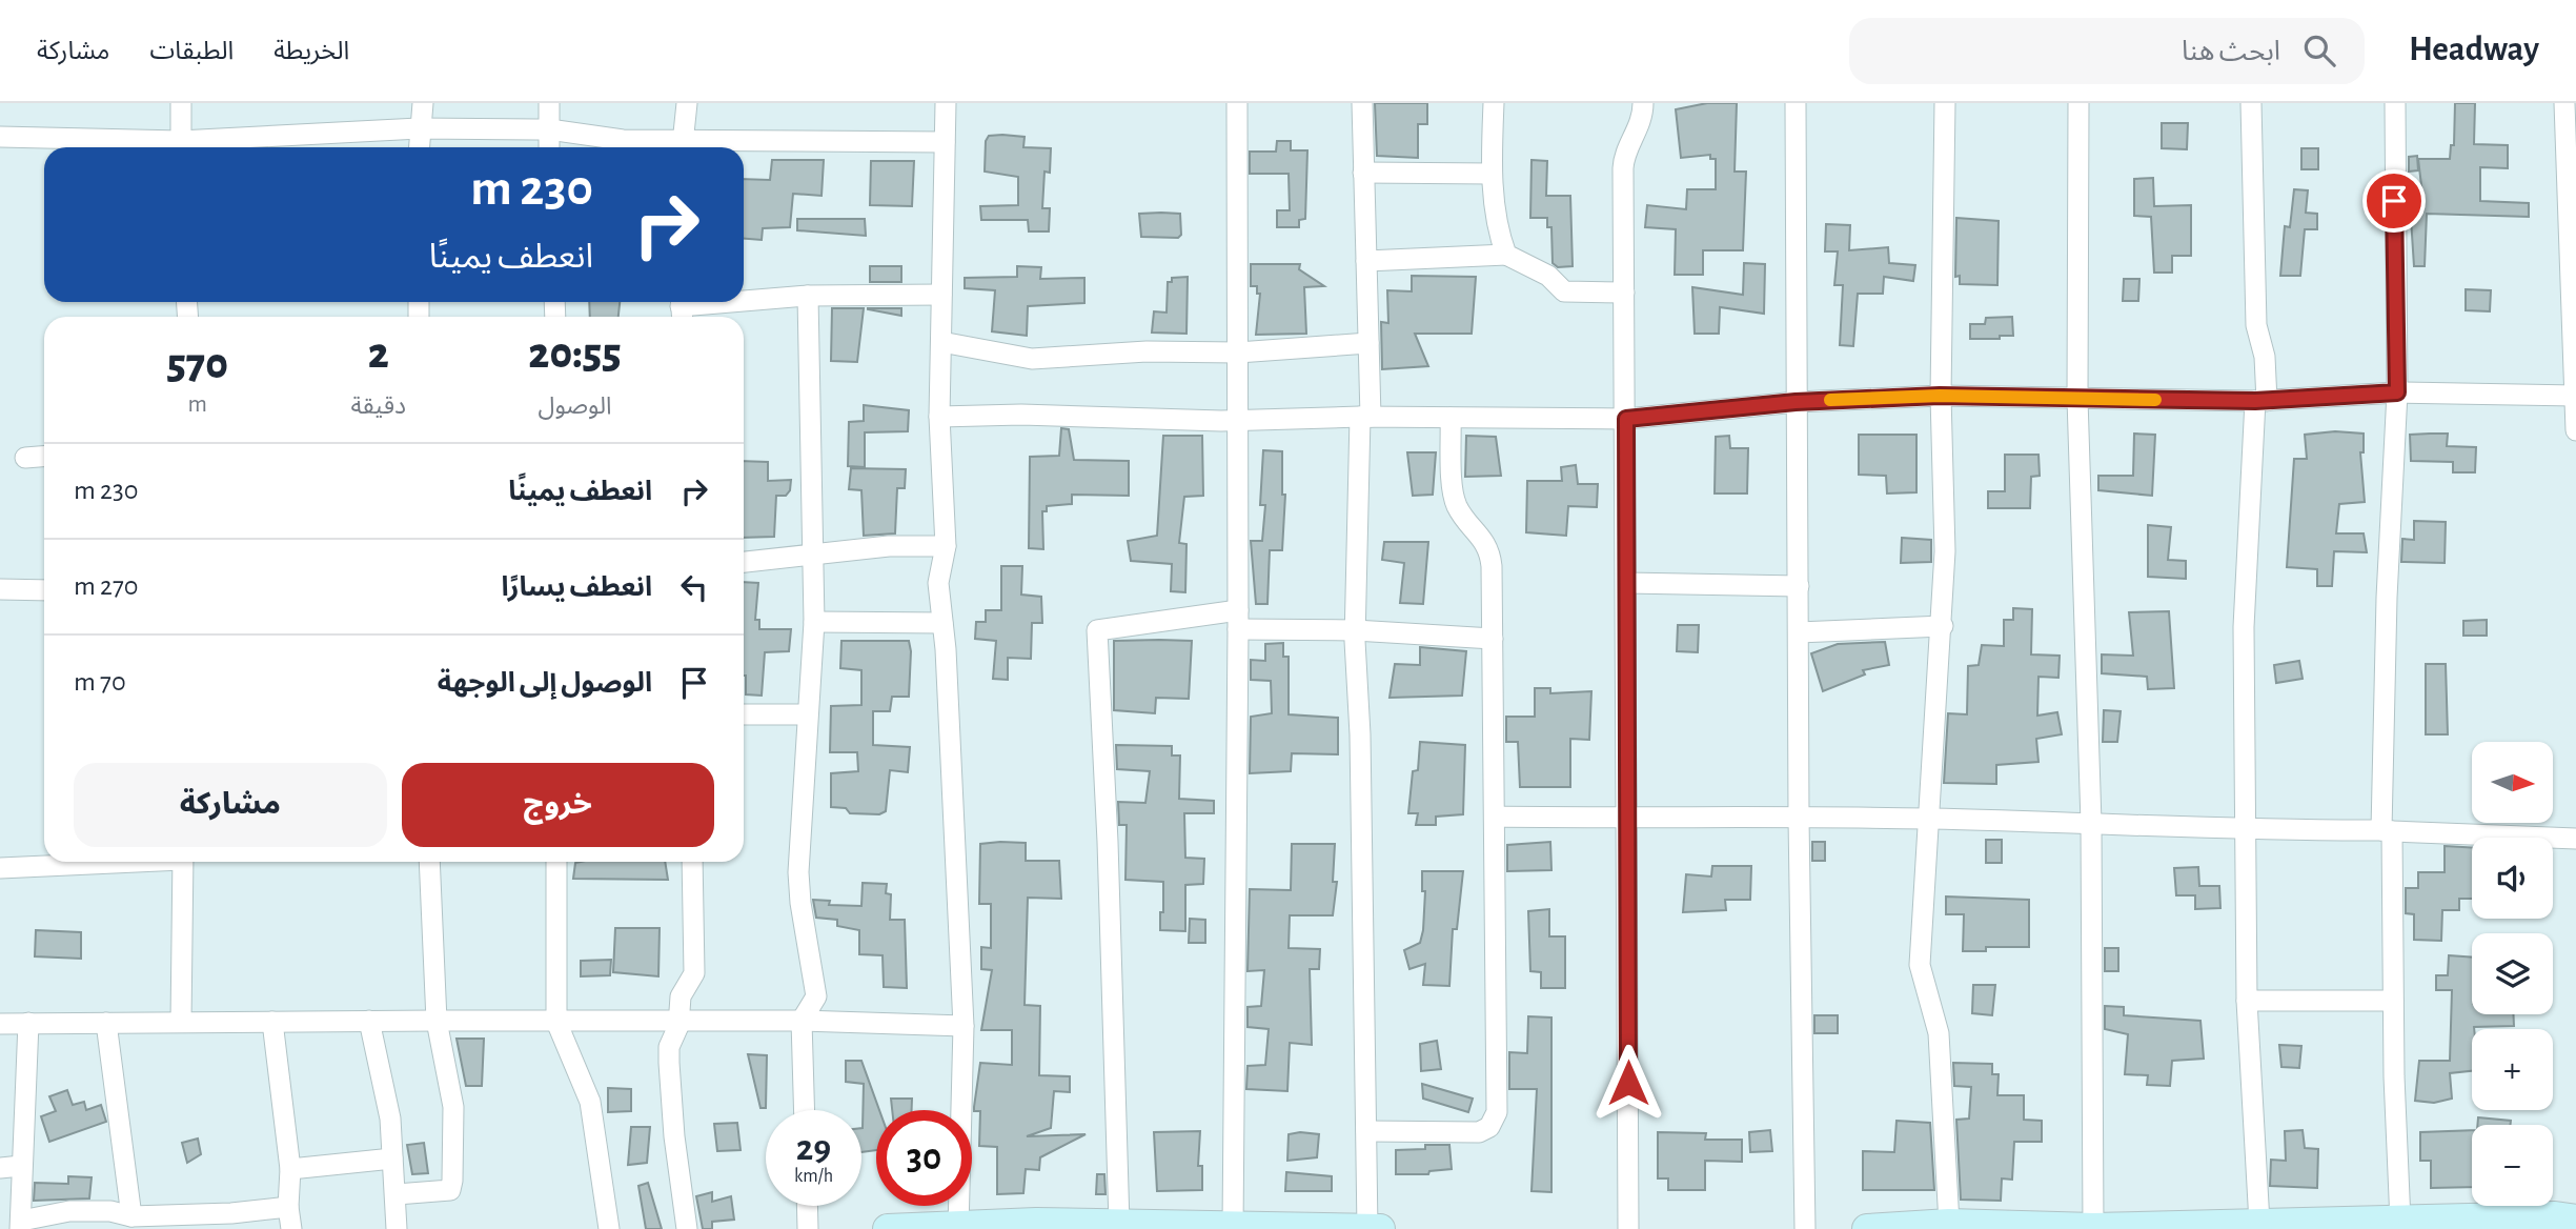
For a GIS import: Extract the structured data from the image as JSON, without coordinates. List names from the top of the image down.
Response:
{
  "north": "right",
  "page": {
    "header": "Headway",
    "search": "ابحث هنا",
    "nav": ["الخريطة", "الطبقات", "مشاركة"],
    "turn": ["230 m", "انعطف يمينًا"],
    "eta": [
      "20:55",
      "الوصول",
      "2",
      "دقيقة",
      "570",
      "m"
    ],
    "list": [
      {
        "name": "انعطف يمينًا",
        "value": "230 m"
      },
      {
        "name": "انعطف يسارًا",
        "value": "270 m"
      },
      {
        "name": "الوصول إلى الوجهة",
        "value": "70 m"
      }
    ],
    "map_buttons": ["+", "−"],
    "buttons": ["خروج", "مشاركة"],
    "speed": "29 km/h",
    "limit": "30"
  }
}
